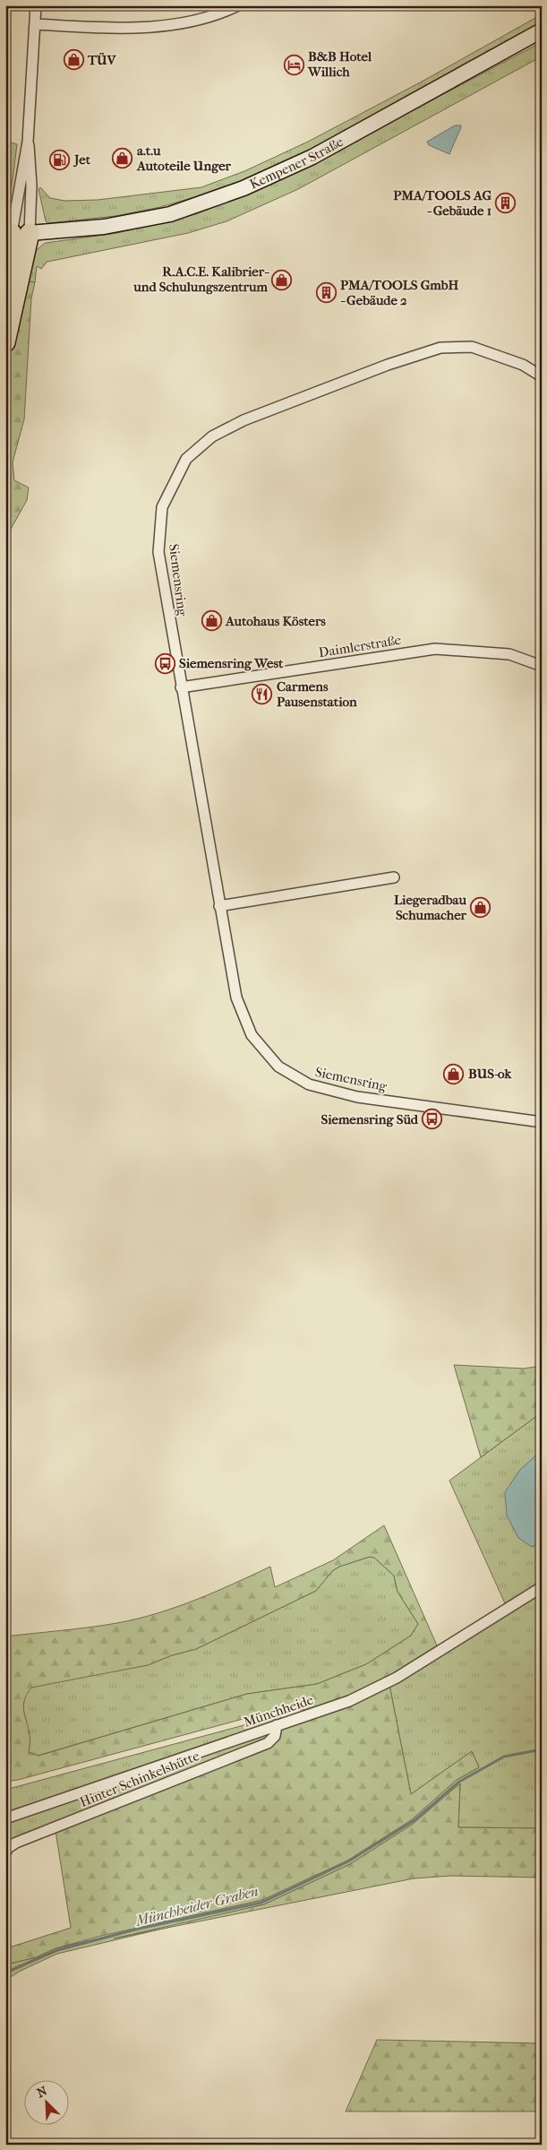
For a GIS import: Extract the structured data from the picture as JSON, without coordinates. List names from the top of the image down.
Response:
{
  "streets": {
    "main road": ["Kempener Straße"],
    "street": [
      "Siemensring",
      "Daimlerstraße",
      "Münchheide",
      "Hinter Schinkelshütte"
    ]
  },
  "crossings": [
    ["Siemensring", "Daimlerstraße"],
    ["Münchheide", "Hinter Schinkelshütte"]
  ],
  "water": ["Münchheider Graben"],
  "places": {
    "shop": [
      "TÜV",
      "a.t.u Autoteile Unger",
      "R.A.C.E. Kalibrier- und Schulungszentrum",
      "Autohaus Kösters",
      "Liegeradbau Schumacher",
      "BUS-ok"
    ],
    "hotel": ["B&B Hotel Willich"],
    "fuel station": ["Jet"],
    "building": ["PMA/TOOLS AG - Gebäude 1", "PMA/TOOLS GmbH - Gebäude 2"],
    "bus stop": ["Siemensring West", "Siemensring Süd"],
    "restaurant": ["Carmens Pausenstation"]
  },
  "north": "top left"
}
